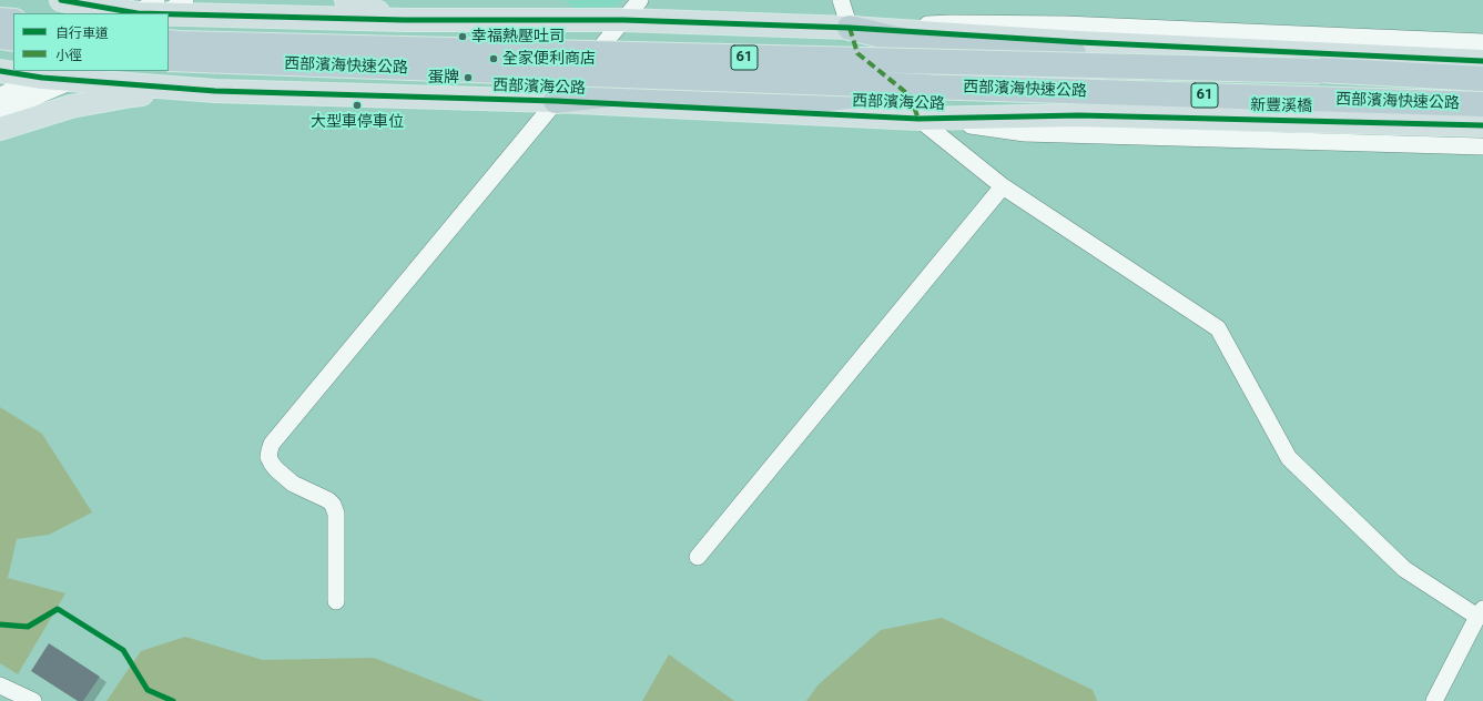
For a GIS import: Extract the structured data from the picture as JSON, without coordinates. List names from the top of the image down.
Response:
{
  "streets": {
    "highway": ["61", "西部濱海快速公路"],
    "main road": ["西部濱海公路", "新豐溪橋"]
  },
  "crossings": [
    ["西部濱海公路", "新豐溪橋"]
  ],
  "places": [
    "幸福熱壓吐司",
    "全家便利商店",
    "蛋牌",
    "大型車停車位"
  ],
  "legend": ["自行車道", "小徑"]
}
